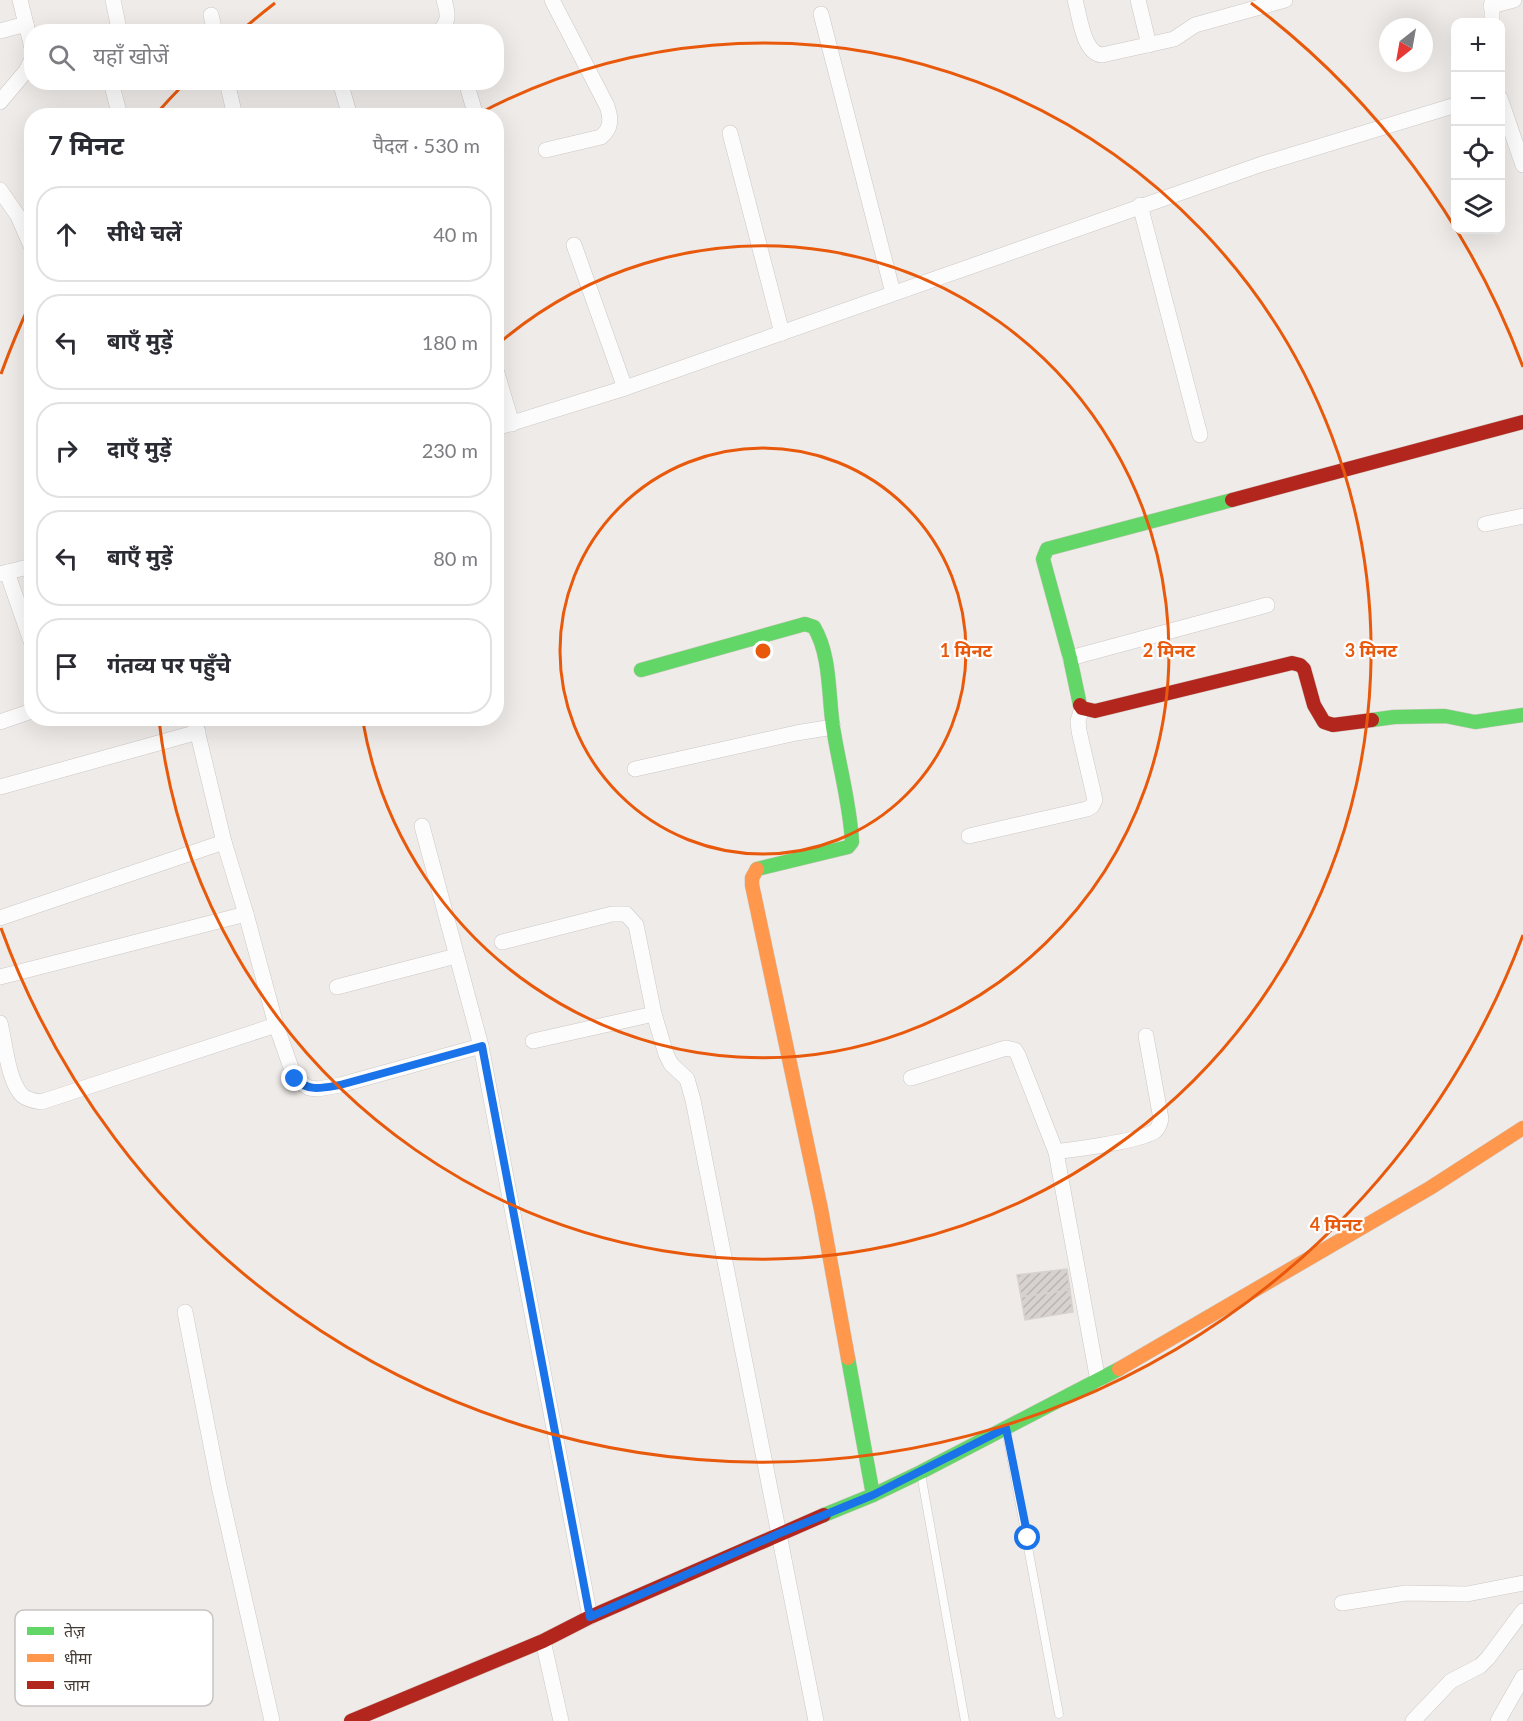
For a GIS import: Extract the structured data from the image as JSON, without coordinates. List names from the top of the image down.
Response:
{
  "legend": ["तेज़", "धीमा", "जाम"],
  "north": "bottom left",
  "page": {
    "map_buttons": ["+", "−"],
    "search": "यहाँ खोजें",
    "heading": ["7 मिनट", "पैदल · 530 m"],
    "list": [
      ["सीधे चलें", "40 m"],
      ["बाएँ मुड़ें", "180 m"],
      ["दाएँ मुड़ें", "230 m"],
      ["बाएँ मुड़ें", "80 m"],
      "गंतव्य पर पहुँचे"
    ]
  },
  "rings": [
    "1 मिनट",
    "2 मिनट",
    "3 मिनट",
    "4 मिनट"
  ]
}
